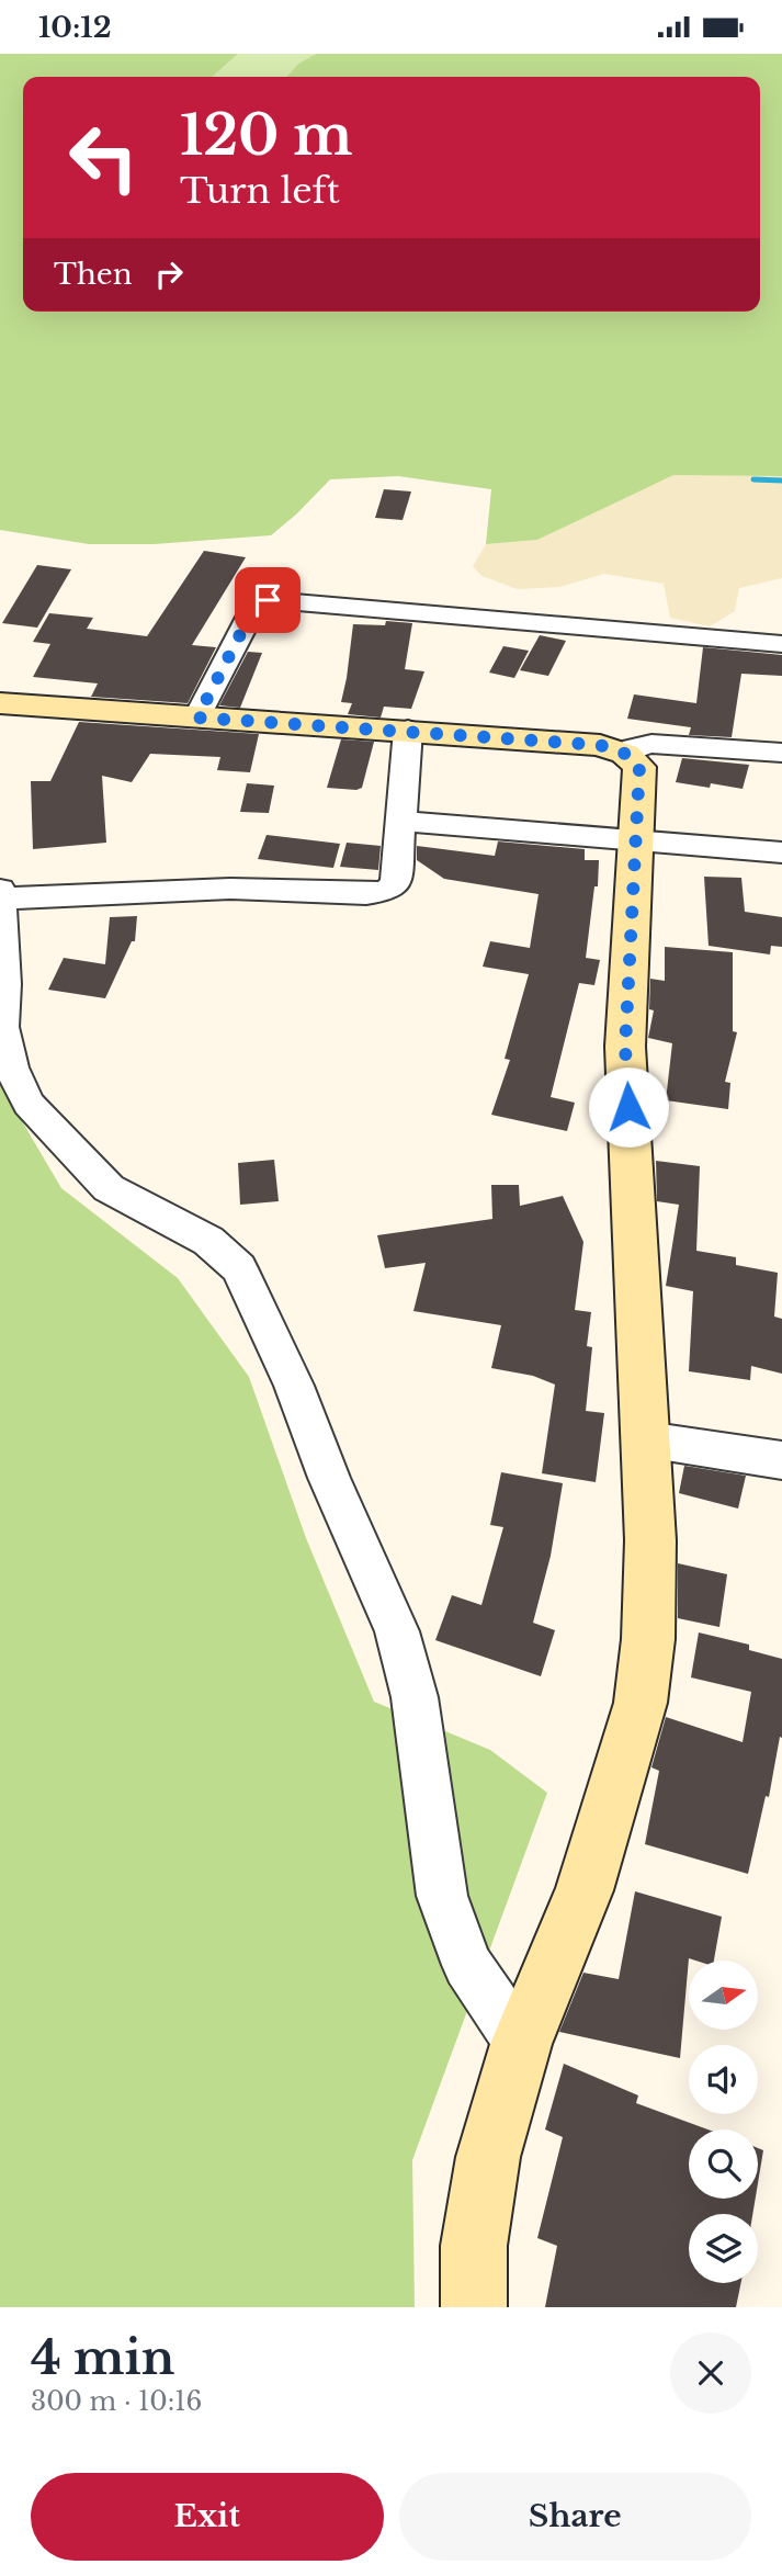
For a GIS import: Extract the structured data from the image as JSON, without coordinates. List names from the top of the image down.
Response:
{
  "north": "right",
  "page": {
    "status": "10:12",
    "turn": ["120 m", "Turn left"],
    "then": "Then",
    "heading": ["4 min", "300 m · 10:16"],
    "buttons": ["Exit", "Share"]
  }
}
